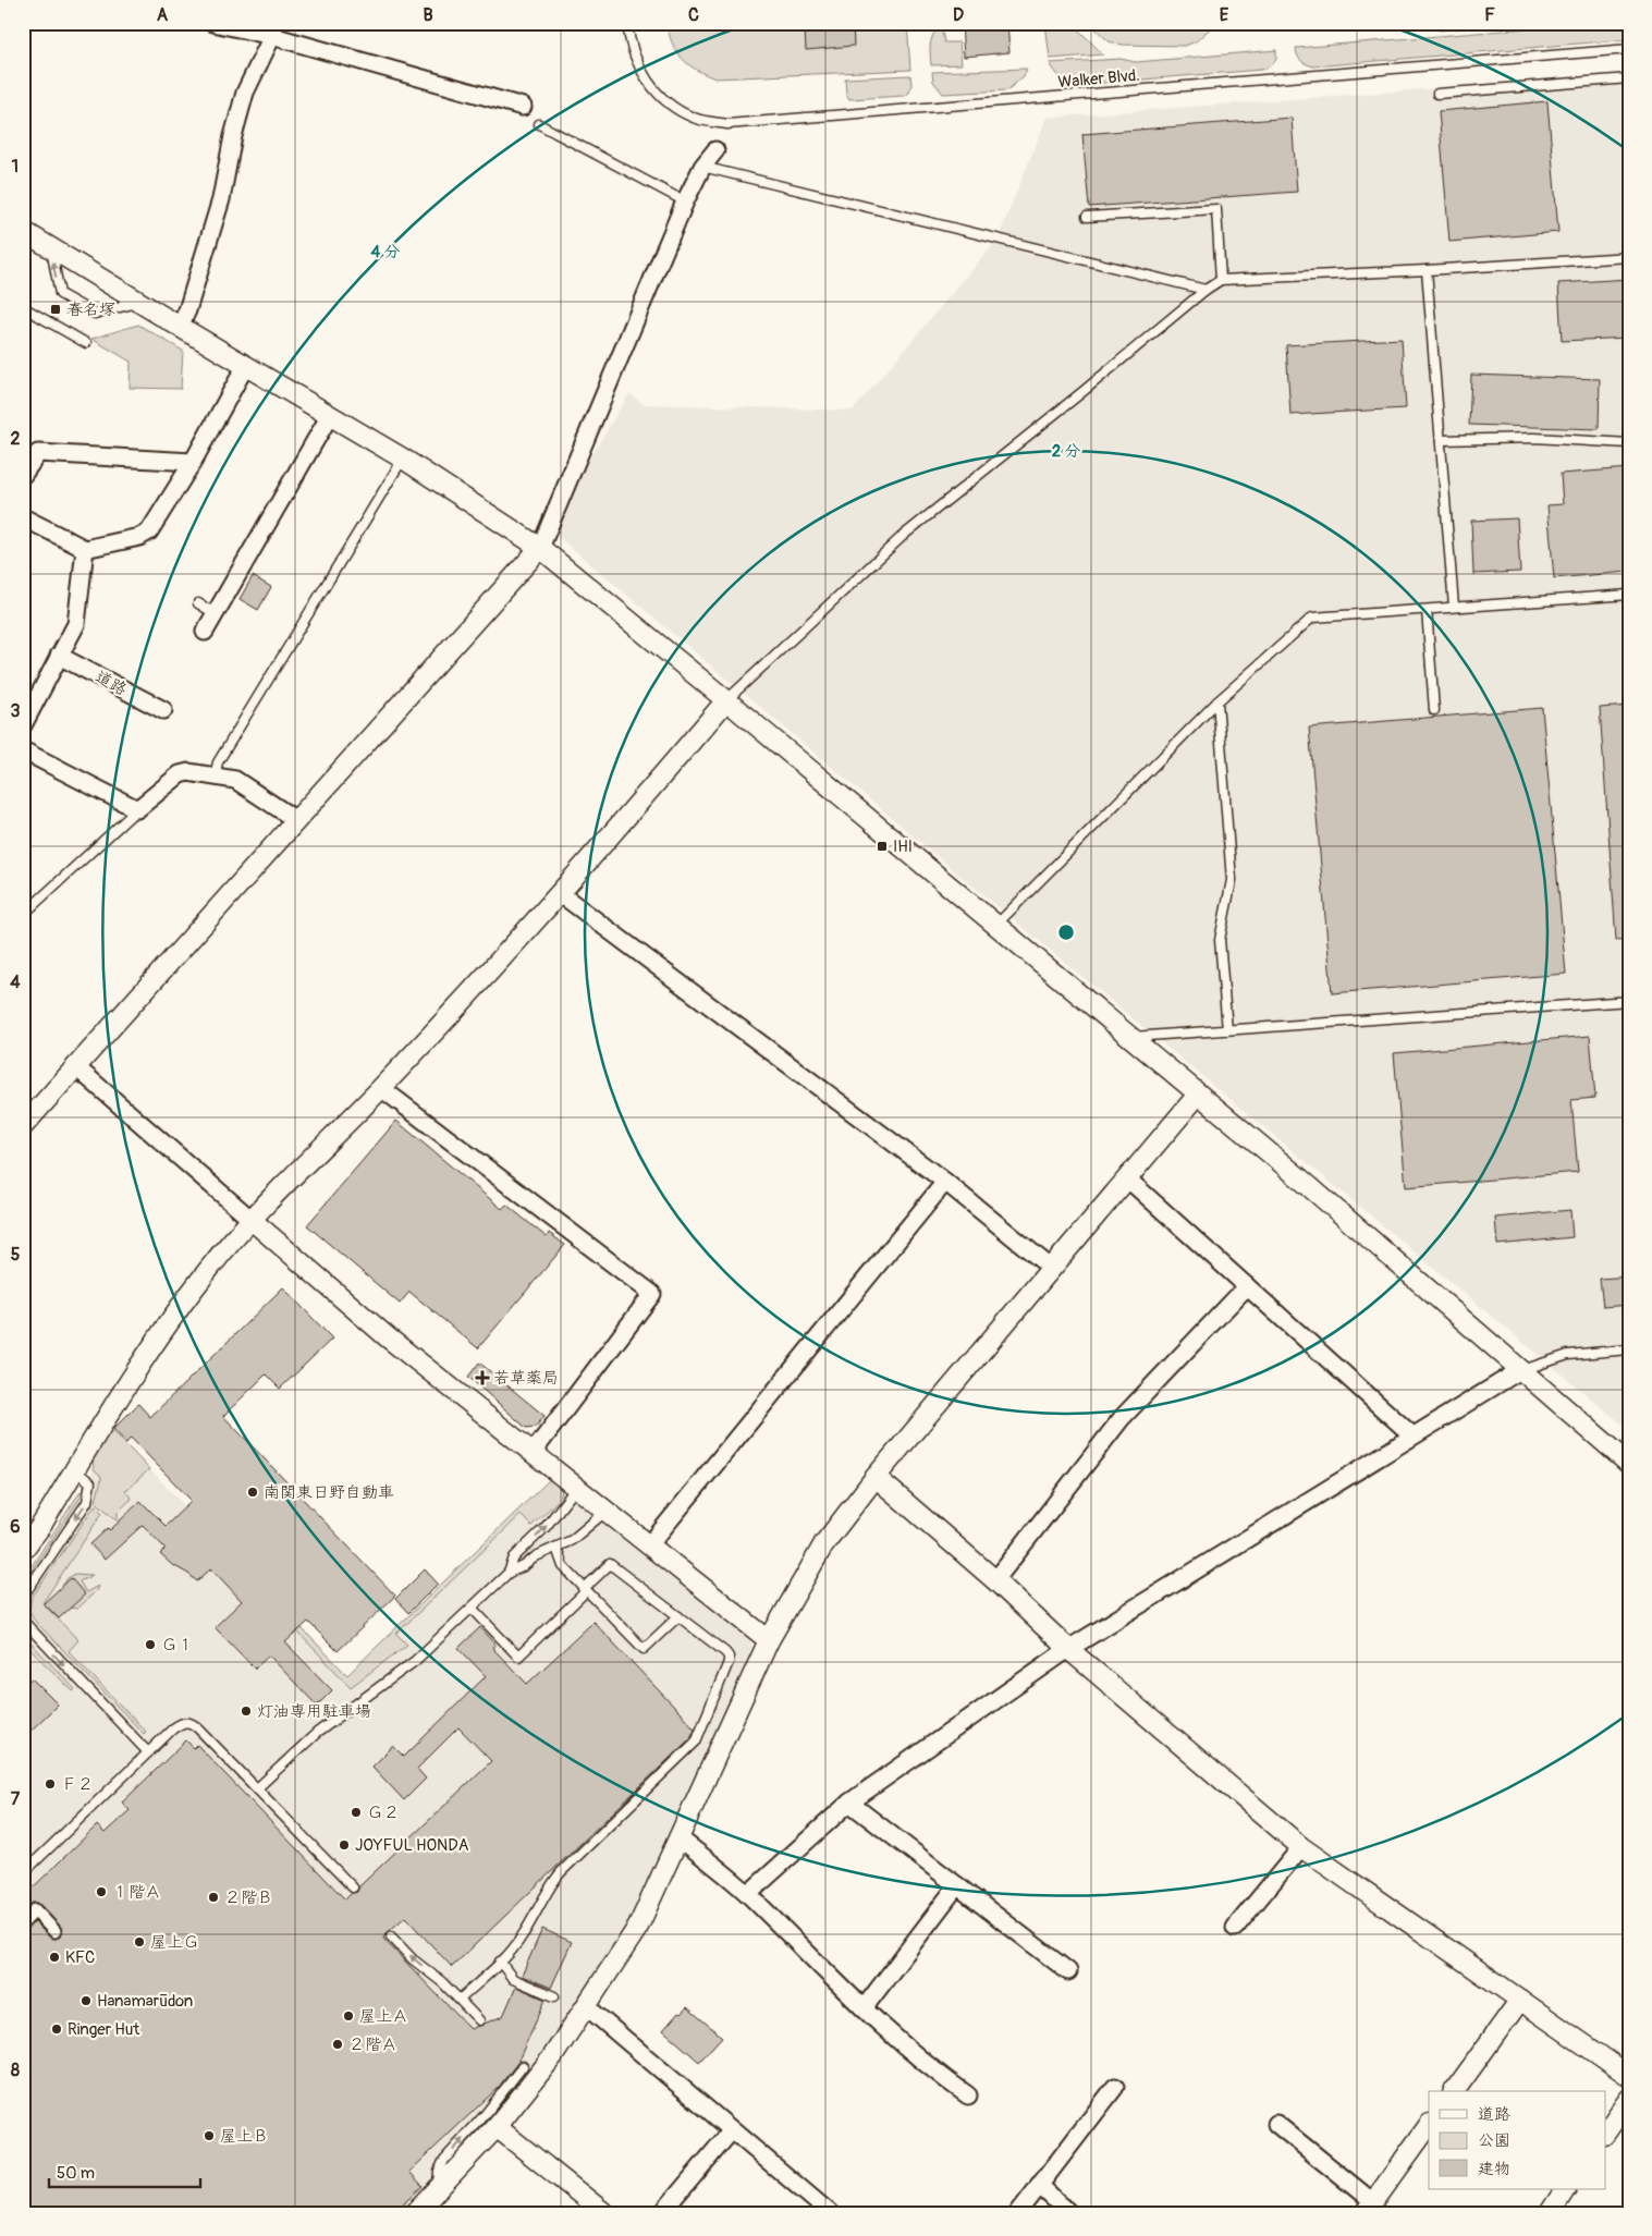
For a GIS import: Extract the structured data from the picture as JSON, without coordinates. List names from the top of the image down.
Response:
{
  "streets": {
    "street": ["道路"],
    "lane": ["Walker Blvd."]
  },
  "places": {
    "transit": ["春名塚", "IHI"],
    "health": ["若草薬局"],
    "other": [
      "南関東日野自動車",
      "Ｇ１",
      "灯油専用駐車場",
      "Ｆ２",
      "Ｇ２",
      "JOYFUL HONDA",
      "１階Ａ",
      "２階Ｂ",
      "屋上Ｇ",
      "KFC",
      "Hanamarūdon",
      "屋上Ａ",
      "Ringer Hut",
      "２階Ａ",
      "屋上Ｂ"
    ]
  },
  "legend": ["道路", "公園", "建物"],
  "scale_bar": "50 m",
  "grid": {
    "columns": [
      "A",
      "B",
      "C",
      "D",
      "E",
      "F"
    ],
    "rows": [
      "1",
      "2",
      "3",
      "4",
      "5",
      "6",
      "7",
      "8"
    ]
  },
  "rings": ["4 分", "2 分"]
}
